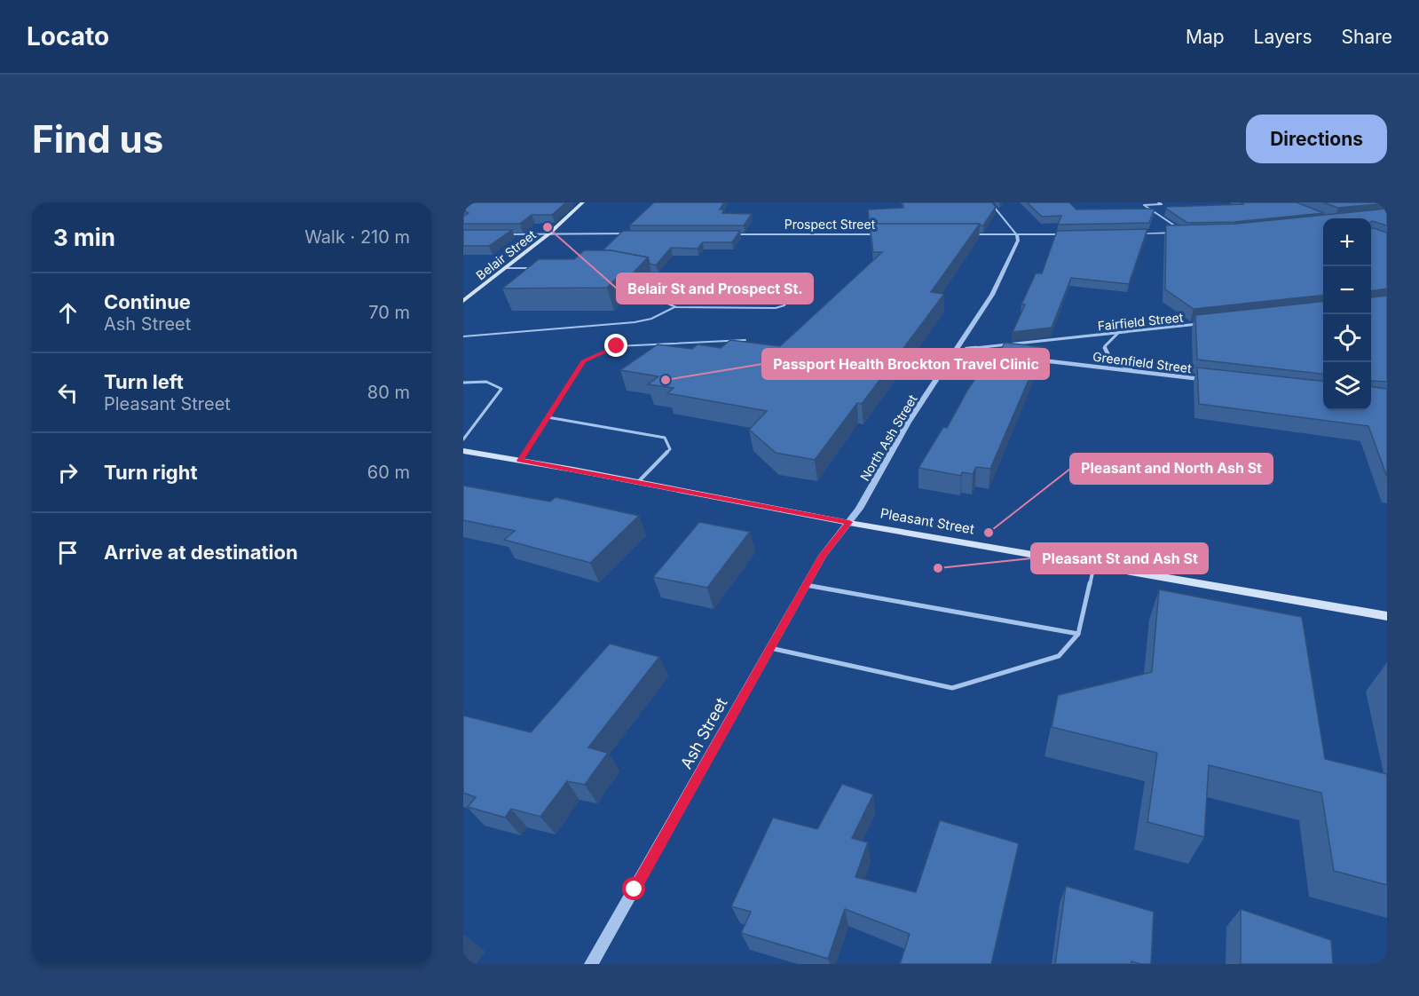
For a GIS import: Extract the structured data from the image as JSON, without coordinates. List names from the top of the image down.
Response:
{
  "streets": {
    "main road": ["Belair Street", "Pleasant Street"],
    "street": [
      "Prospect Street",
      "Fairfield Street",
      "Greenfield Street",
      "North Ash Street",
      "Ash Street"
    ]
  },
  "crossings": [
    ["Fairfield Street", "North Ash Street"],
    ["North Ash Street", "Pleasant Street"],
    ["North Ash Street", "Ash Street"],
    ["Pleasant Street", "Ash Street"]
  ],
  "places": [
    "Belair St and Prospect St.",
    "Passport Health Brockton Travel Clinic",
    "Pleasant and North Ash St",
    "Pleasant St and Ash St"
  ],
  "page": {
    "header": "Locato",
    "nav": ["Map", "Layers", "Share"],
    "buttons": "Directions",
    "title": "Find us",
    "heading": ["3 min", "Walk · 210 m"],
    "map_buttons": ["+", "−"],
    "list": [
      ["Continue", "Ash Street", "70 m"],
      ["Turn left", "Pleasant Street", "80 m"],
      ["Turn right", "60 m"],
      "Arrive at destination"
    ]
  }
}
